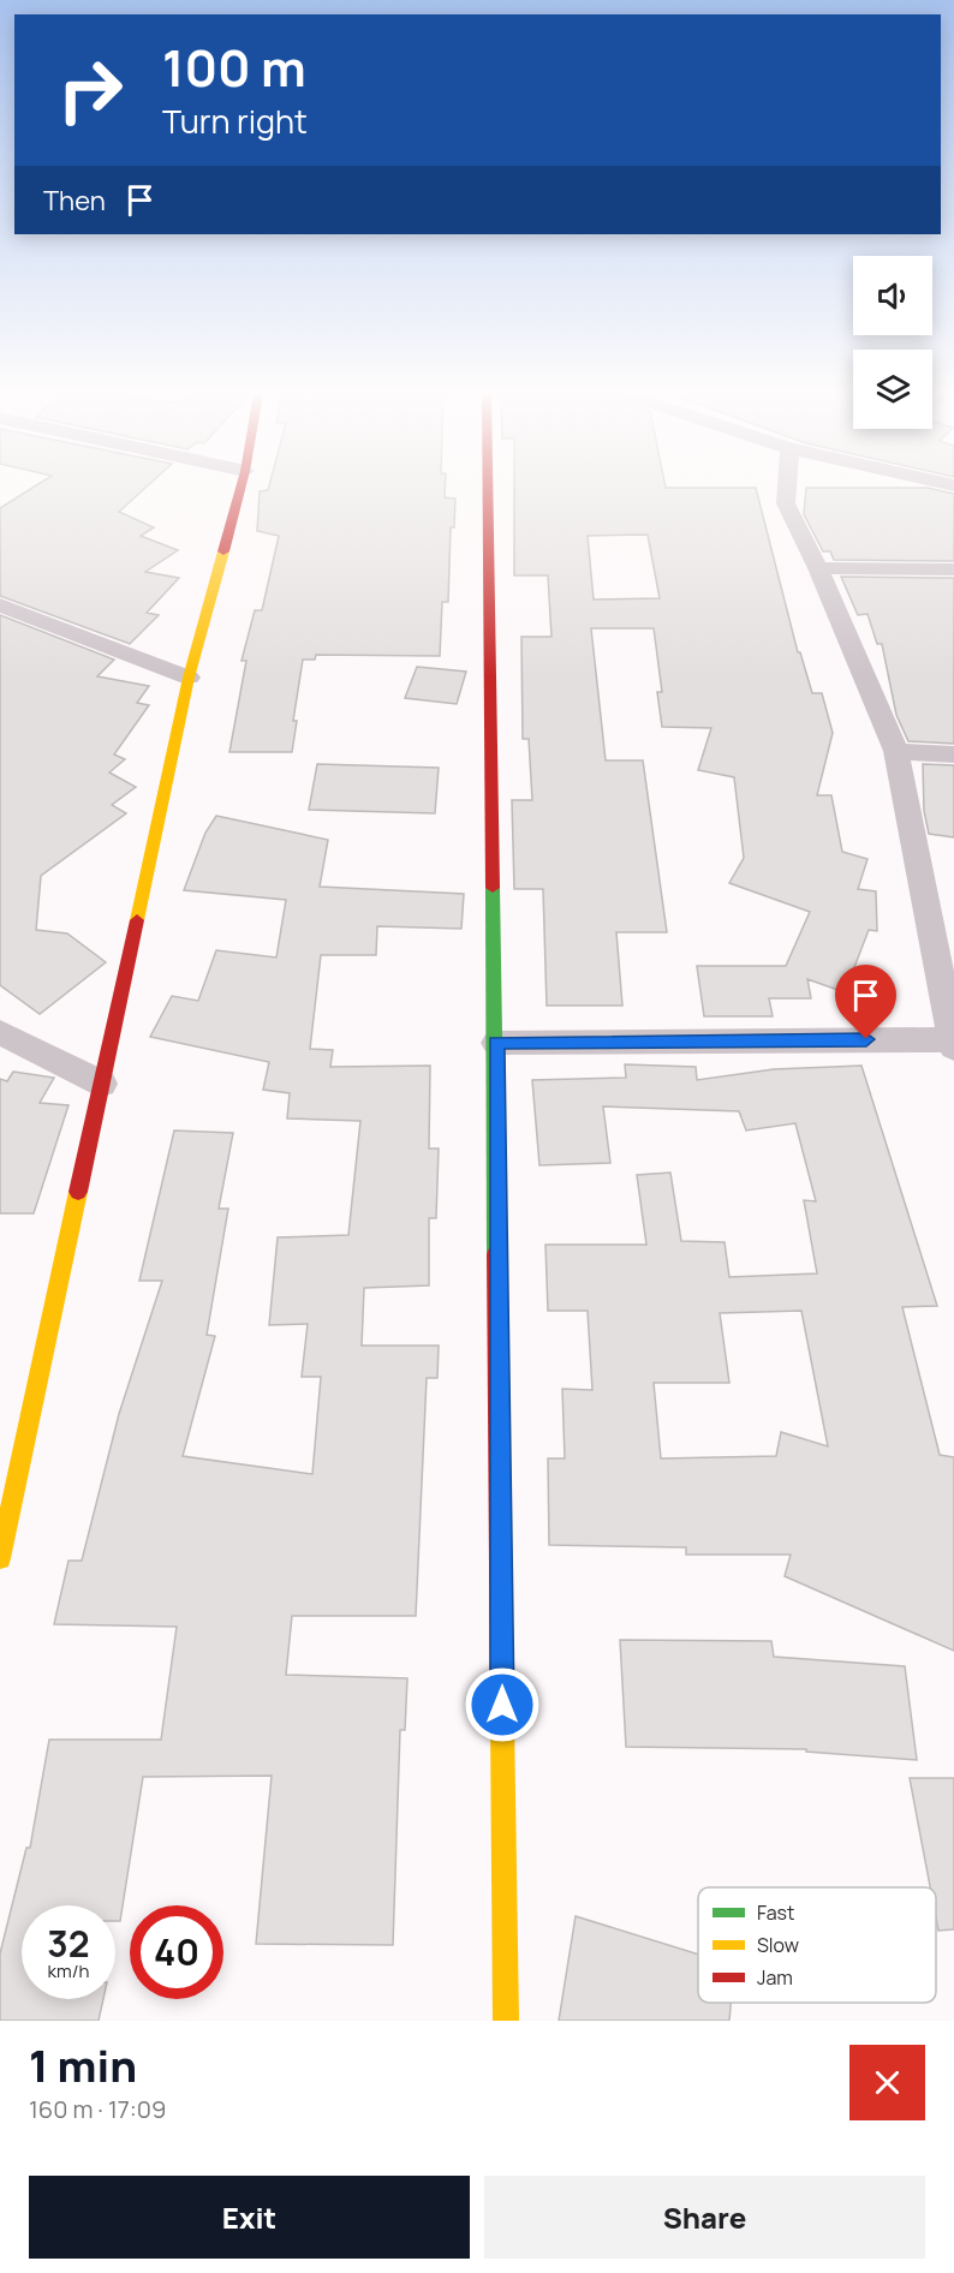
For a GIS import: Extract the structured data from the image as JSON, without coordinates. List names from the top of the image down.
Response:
{
  "legend": ["Fast", "Slow", "Jam"],
  "page": {
    "turn": ["100 m", "Turn right"],
    "then": "Then",
    "speed": "32 km/h",
    "limit": "40",
    "heading": ["1 min", "160 m · 17:09"],
    "buttons": ["Exit", "Share"]
  }
}
